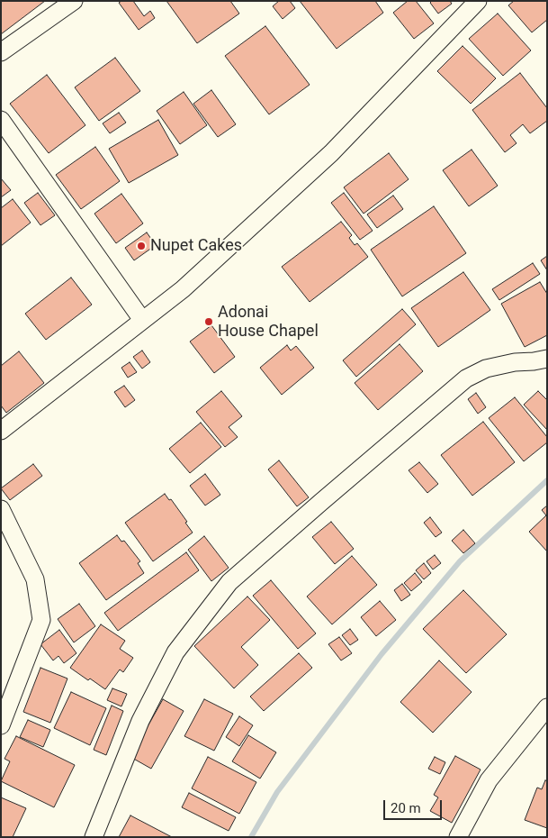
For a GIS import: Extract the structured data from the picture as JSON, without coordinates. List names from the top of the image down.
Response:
{
  "places": ["Nupet Cakes", "Adonai House Chapel"],
  "scale_bar": "20 m"
}
